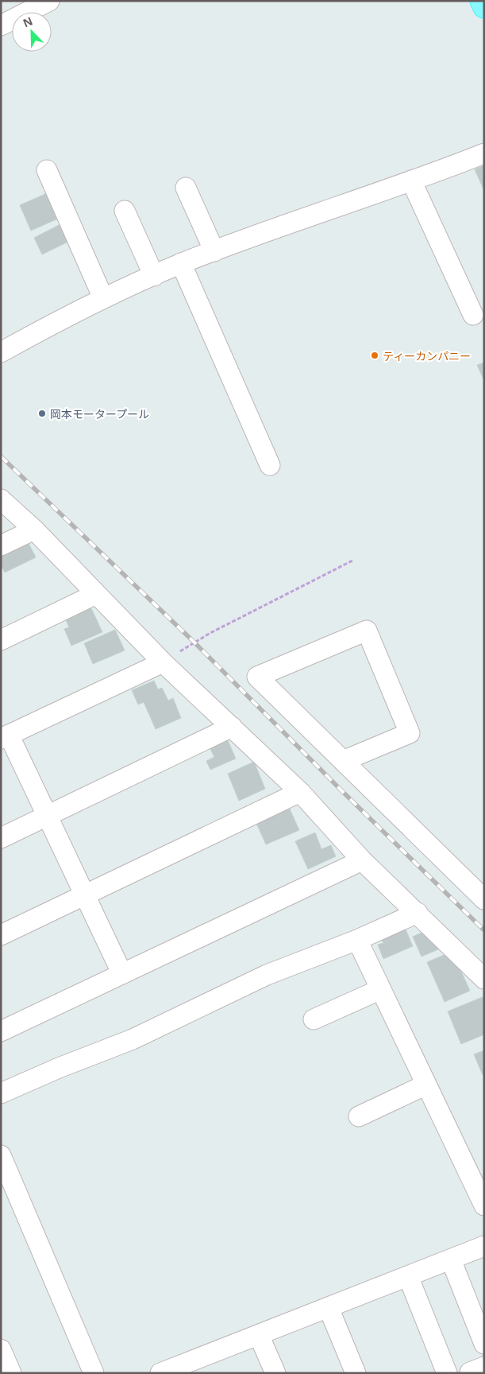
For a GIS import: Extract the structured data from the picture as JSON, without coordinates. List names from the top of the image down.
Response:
{
  "places": ["ティーカンパニー", "岡本モータープール"],
  "north": "top left"
}
